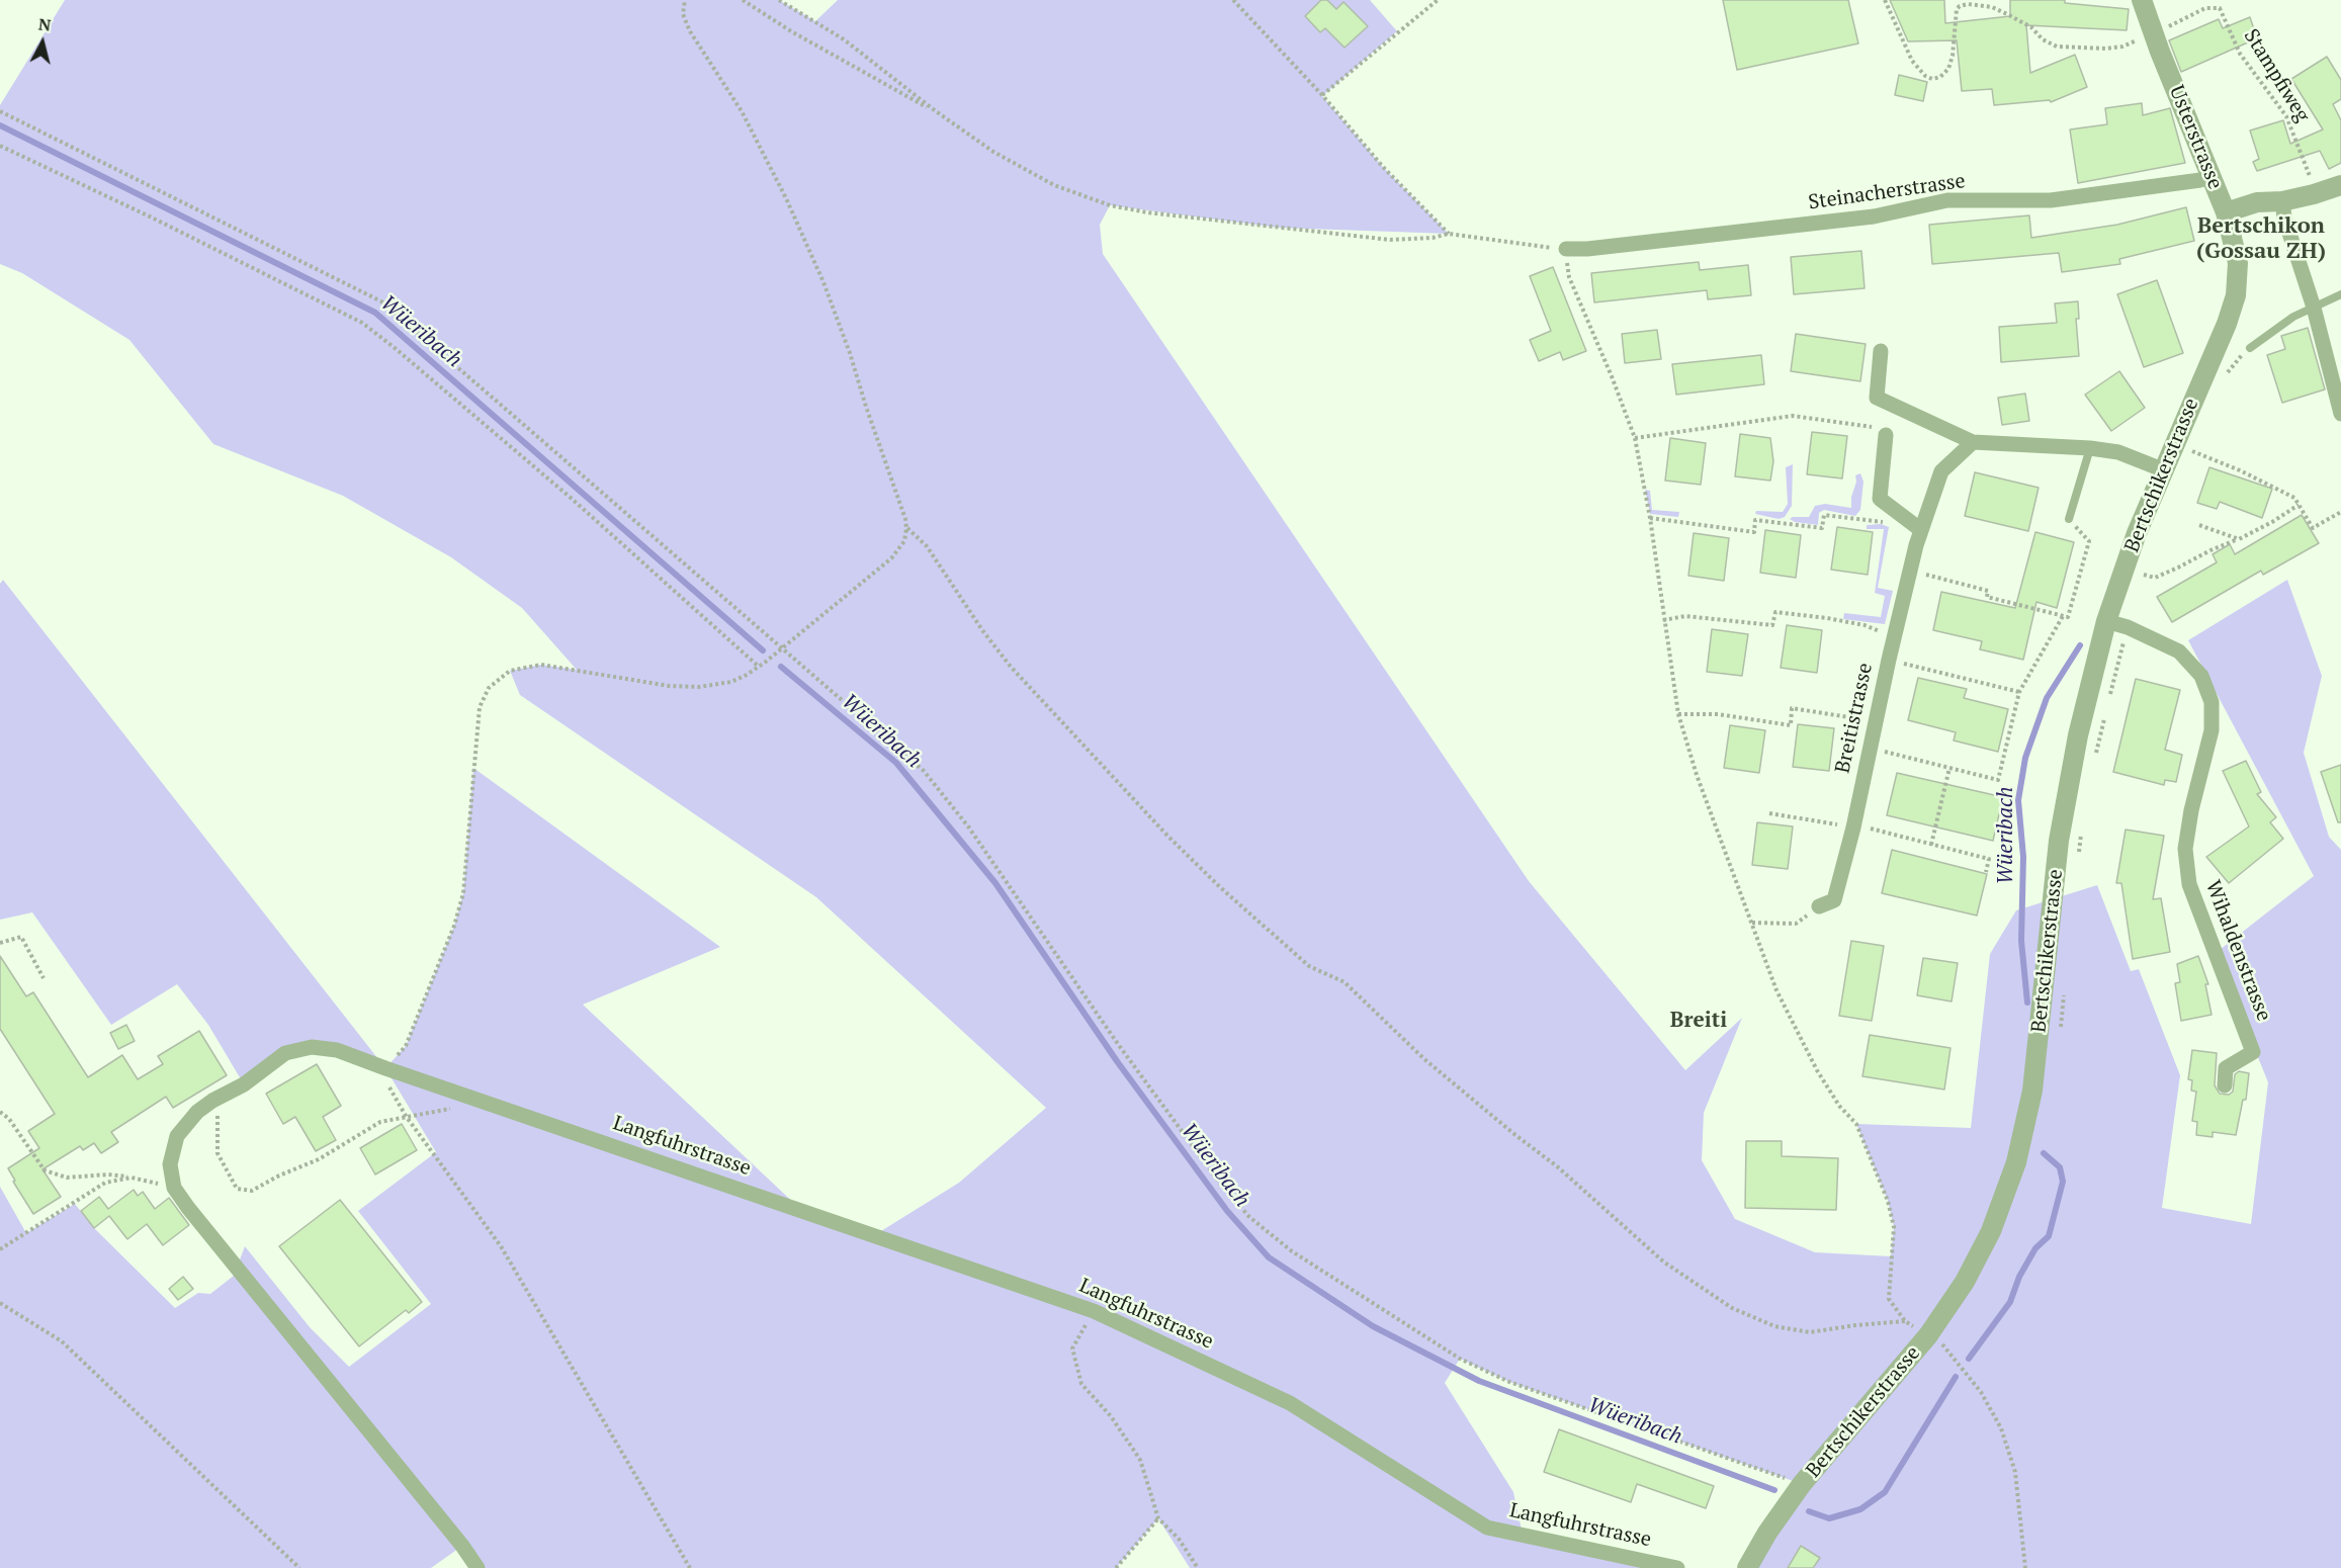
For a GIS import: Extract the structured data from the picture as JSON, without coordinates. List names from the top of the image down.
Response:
{
  "streets": {
    "street": [
      "Usterstrasse",
      "Steinacherstrasse",
      "Bertschikerstrasse",
      "Breitistrasse",
      "Wihaldenstrasse",
      "Langfuhrstrasse"
    ],
    "path": ["Stampfiweg"]
  },
  "crossings": [
    ["Stampfiweg", "Usterstrasse"],
    ["Usterstrasse", "Steinacherstrasse"],
    ["Usterstrasse", "Bertschikerstrasse"],
    ["Bertschikerstrasse", "Wihaldenstrasse"]
  ],
  "districts": ["Bertschikon (Gossau ZH)", "Breiti"],
  "water": ["Wüeribach"],
  "north": "top"
}
